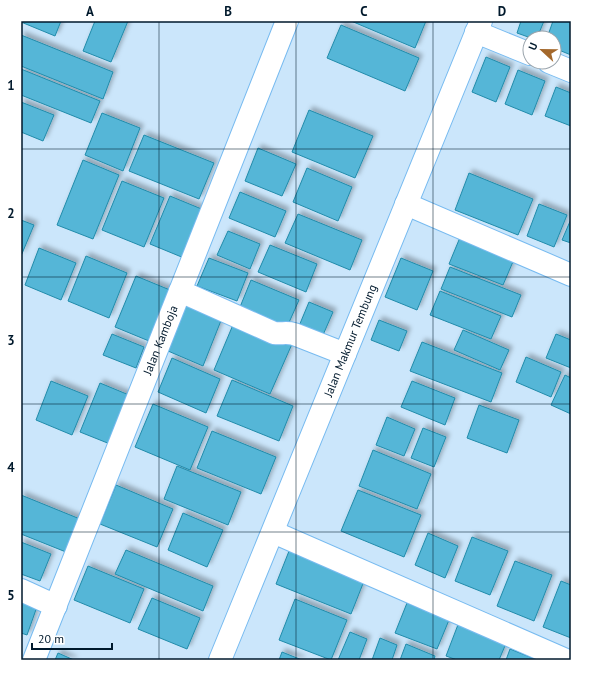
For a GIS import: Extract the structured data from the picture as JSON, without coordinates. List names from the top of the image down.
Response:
{
  "streets": {
    "street": ["Jalan Kamboja", "Jalan Makmur Tembung"]
  },
  "scale_bar": "20 m",
  "north": "left",
  "grid": {
    "columns": [
      "A",
      "B",
      "C",
      "D"
    ],
    "rows": [
      "1",
      "2",
      "3",
      "4",
      "5"
    ]
  }
}
